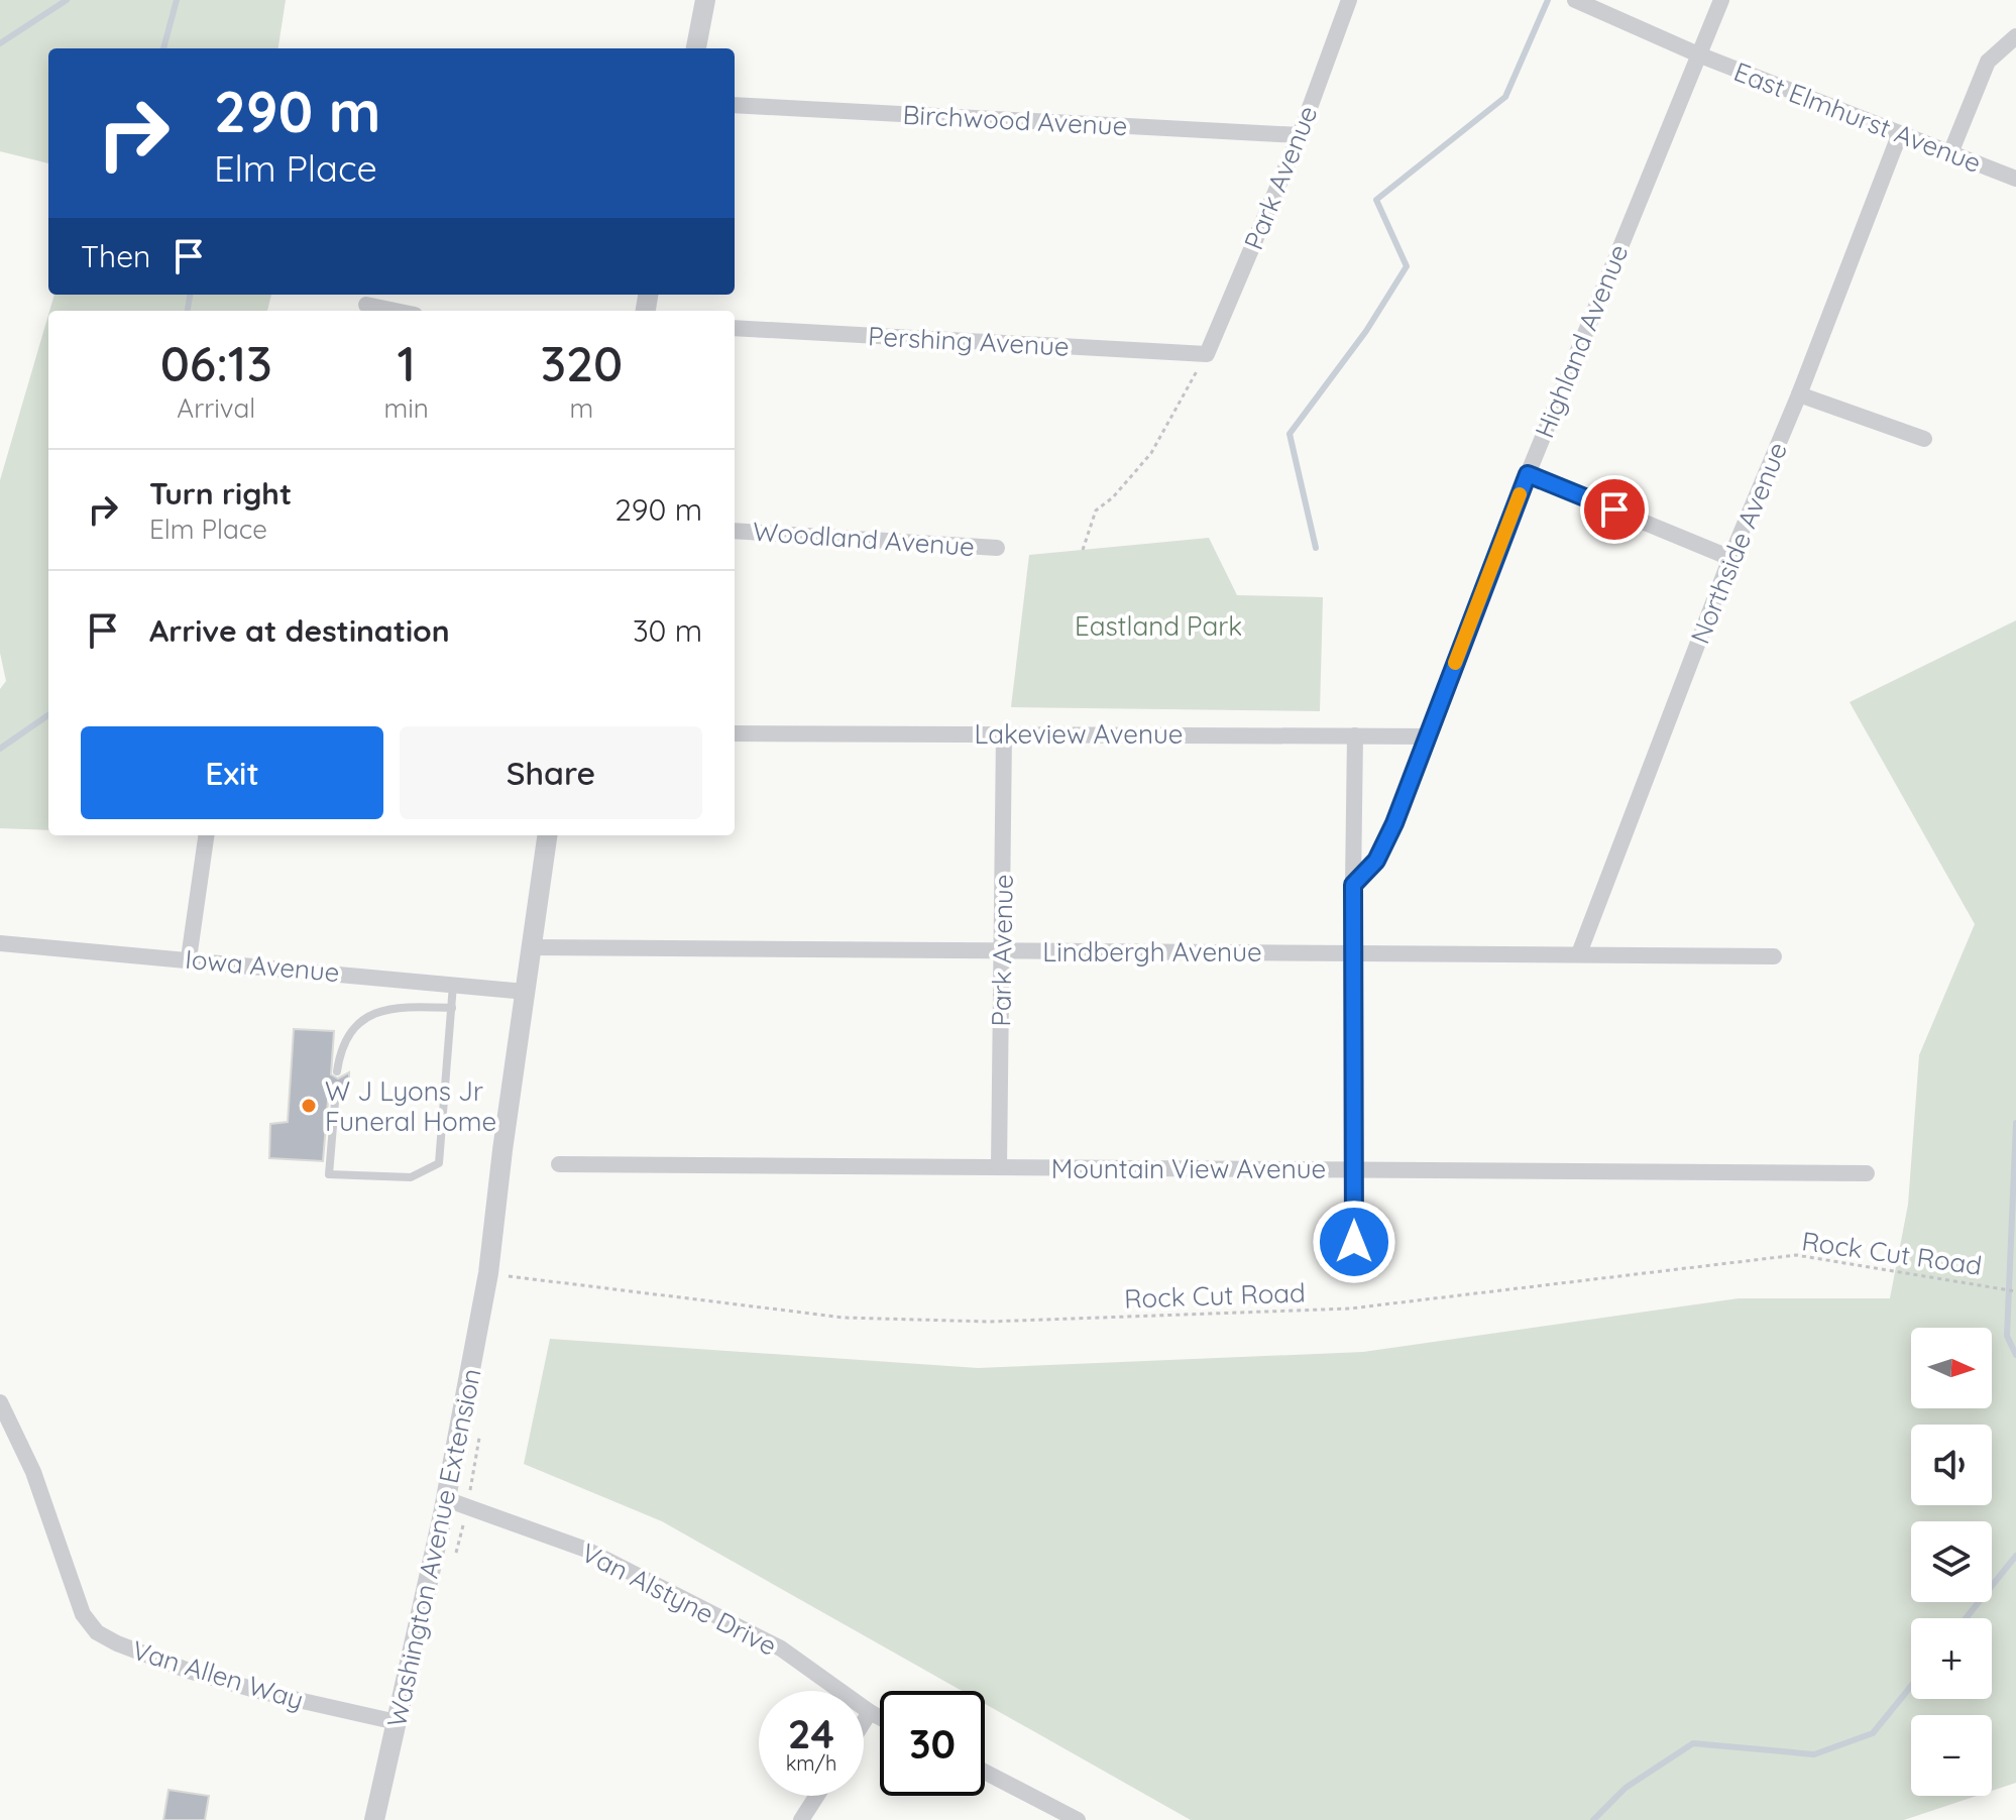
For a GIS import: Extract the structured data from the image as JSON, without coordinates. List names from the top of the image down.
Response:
{
  "streets": {
    "street": [
      "East Elmhurst Avenue",
      "Birchwood Avenue",
      "Park Avenue",
      "Pershing Avenue",
      "Highland Avenue",
      "Woodland Avenue",
      "Northside Avenue",
      "Lakeview Avenue",
      "Lindbergh Avenue",
      "Iowa Avenue",
      "Mountain View Avenue",
      "Washington Avenue Extension",
      "Van Alstyne Drive",
      "Van Allen Way"
    ],
    "path": ["Rock Cut Road"]
  },
  "crossings": [
    ["East Elmhurst Avenue", "Highland Avenue"],
    ["East Elmhurst Avenue", "Northside Avenue"],
    ["Birchwood Avenue", "Park Avenue"],
    ["Park Avenue", "Pershing Avenue"],
    ["Park Avenue", "Lakeview Avenue"],
    ["Park Avenue", "Lindbergh Avenue"],
    ["Park Avenue", "Mountain View Avenue"],
    ["Highland Avenue", "Lakeview Avenue"],
    ["Northside Avenue", "Lindbergh Avenue"],
    ["Lindbergh Avenue", "Washington Avenue Extension"],
    ["Iowa Avenue", "Washington Avenue Extension"],
    ["Rock Cut Road", "Washington Avenue Extension"],
    ["Washington Avenue Extension", "Van Alstyne Drive"],
    ["Washington Avenue Extension", "Van Allen Way"]
  ],
  "parks": ["Eastland Park"],
  "places": ["W J Lyons Jr Funeral Home"],
  "north": "right",
  "page": {
    "turn": ["290 m", "Elm Place"],
    "then": "Then",
    "eta": [
      "06:13",
      "Arrival",
      "1",
      "min",
      "320",
      "m"
    ],
    "list": [
      {
        "name": "Turn right",
        "note": "Elm Place",
        "value": "290 m"
      },
      {
        "name": "Arrive at destination",
        "value": "30 m"
      }
    ],
    "buttons": ["Exit", "Share"],
    "map_buttons": ["+", "−"],
    "speed": "24 km/h",
    "limit": "30"
  }
}
